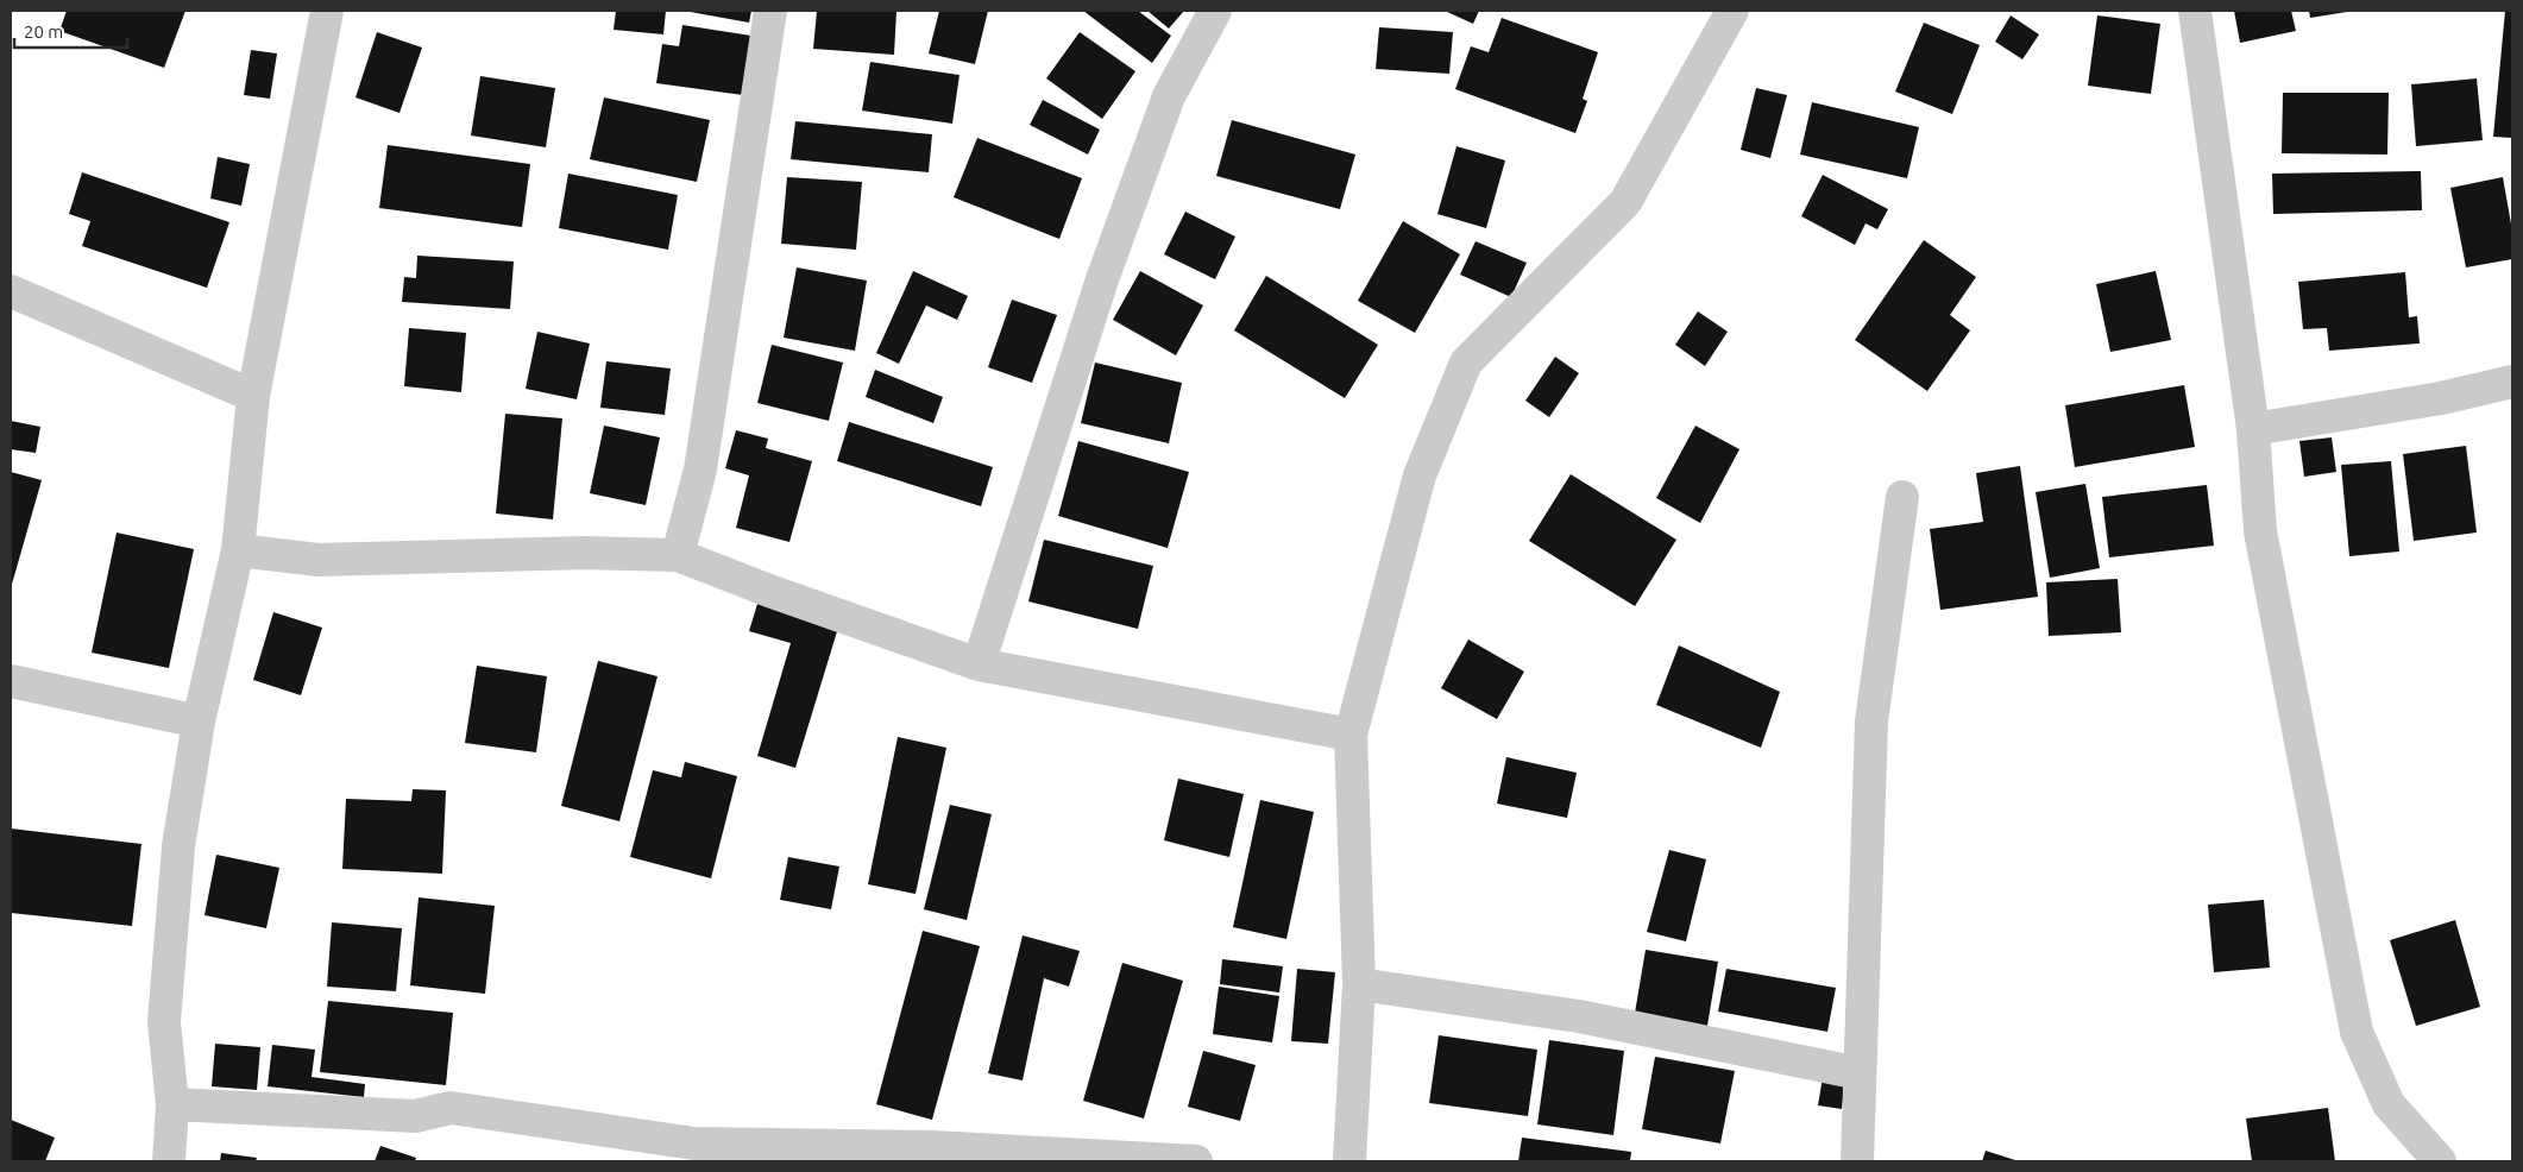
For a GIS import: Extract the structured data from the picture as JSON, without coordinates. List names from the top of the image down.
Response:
{
  "scale_bar": "20 m"
}
